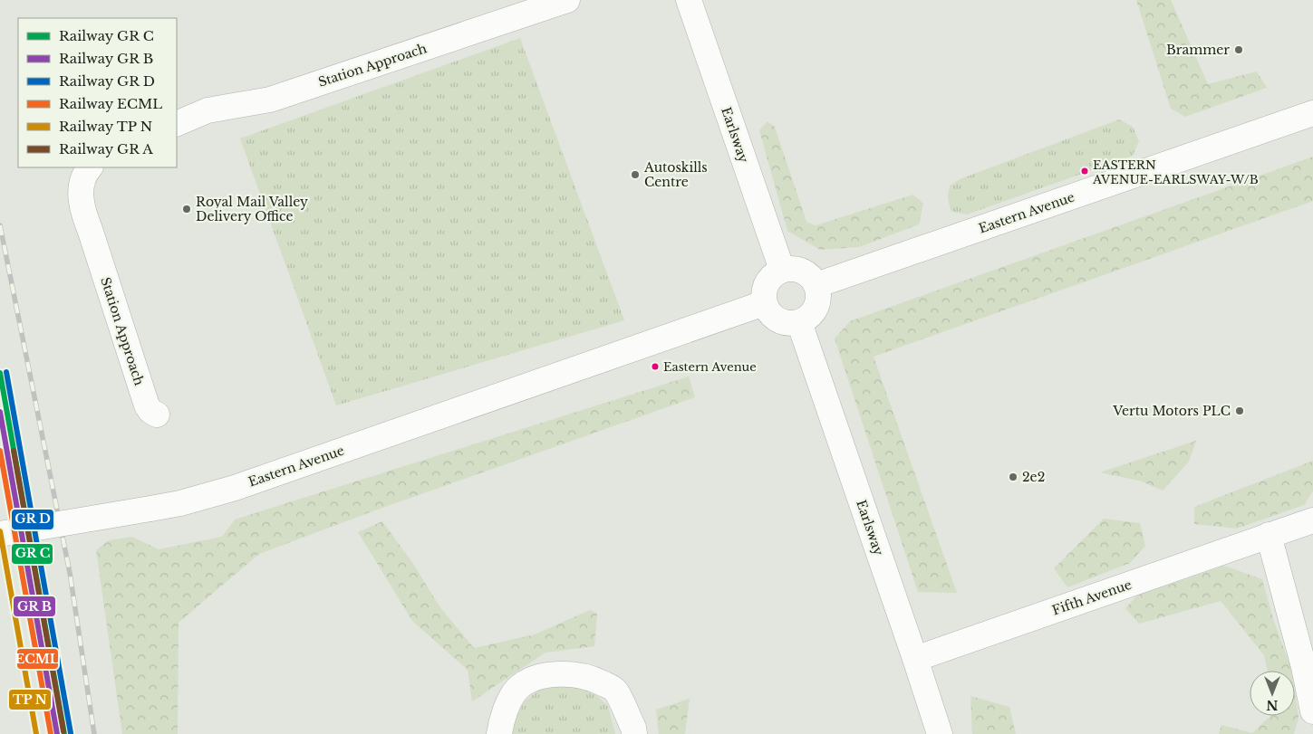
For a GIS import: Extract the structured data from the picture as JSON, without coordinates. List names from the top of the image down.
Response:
{
  "streets": {
    "street": [
      "Station Approach",
      "Earlsway",
      "Eastern Avenue",
      "Fifth Avenue"
    ]
  },
  "crossings": [
    ["Earlsway", "Eastern Avenue"],
    ["Earlsway", "Fifth Avenue"]
  ],
  "places": [
    "Brammer",
    "EASTERN AVENUE-EARLSWAY-W/B",
    "Autoskills Centre",
    "Royal Mail Valley Delivery Office",
    "Eastern Avenue",
    "Vertu Motors PLC",
    "2e2"
  ],
  "lines": ["rail line ECML"],
  "legend": [
    "Railway GR C",
    "Railway GR B",
    "Railway GR D",
    "Railway ECML",
    "Railway TP N",
    "Railway GR A"
  ],
  "north": "bottom"
}
